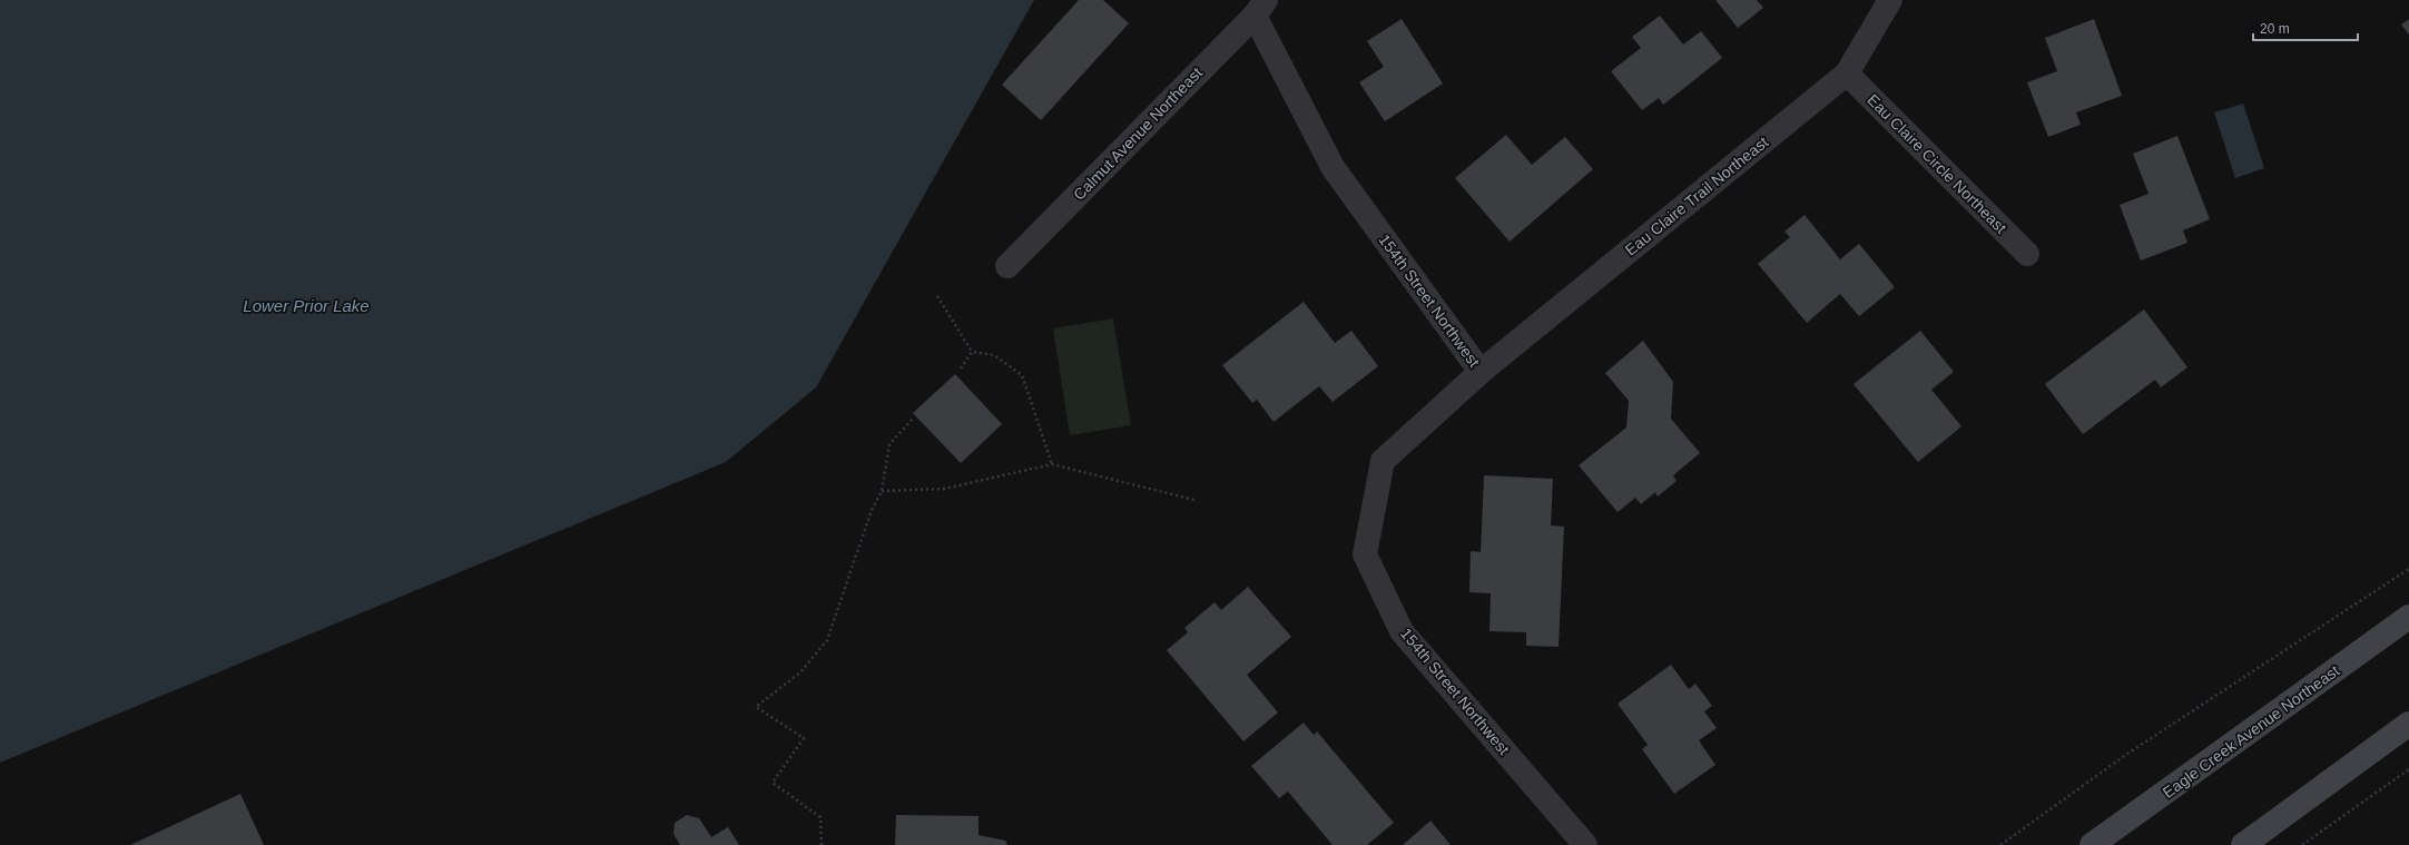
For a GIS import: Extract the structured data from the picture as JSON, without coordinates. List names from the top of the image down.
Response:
{
  "streets": {
    "main road": ["Eagle Creek Avenue Northeast"],
    "street": [
      "Calmut Avenue Northeast",
      "Eau Claire Circle Northeast",
      "Eau Claire Trail Northeast",
      "154th Street Northwest"
    ]
  },
  "crossings": [
    ["Calmut Avenue Northeast", "154th Street Northwest"],
    ["Eau Claire Circle Northeast", "Eau Claire Trail Northeast"],
    ["Eau Claire Trail Northeast", "154th Street Northwest"]
  ],
  "water": ["Lower Prior Lake"],
  "scale_bar": "20 m"
}
